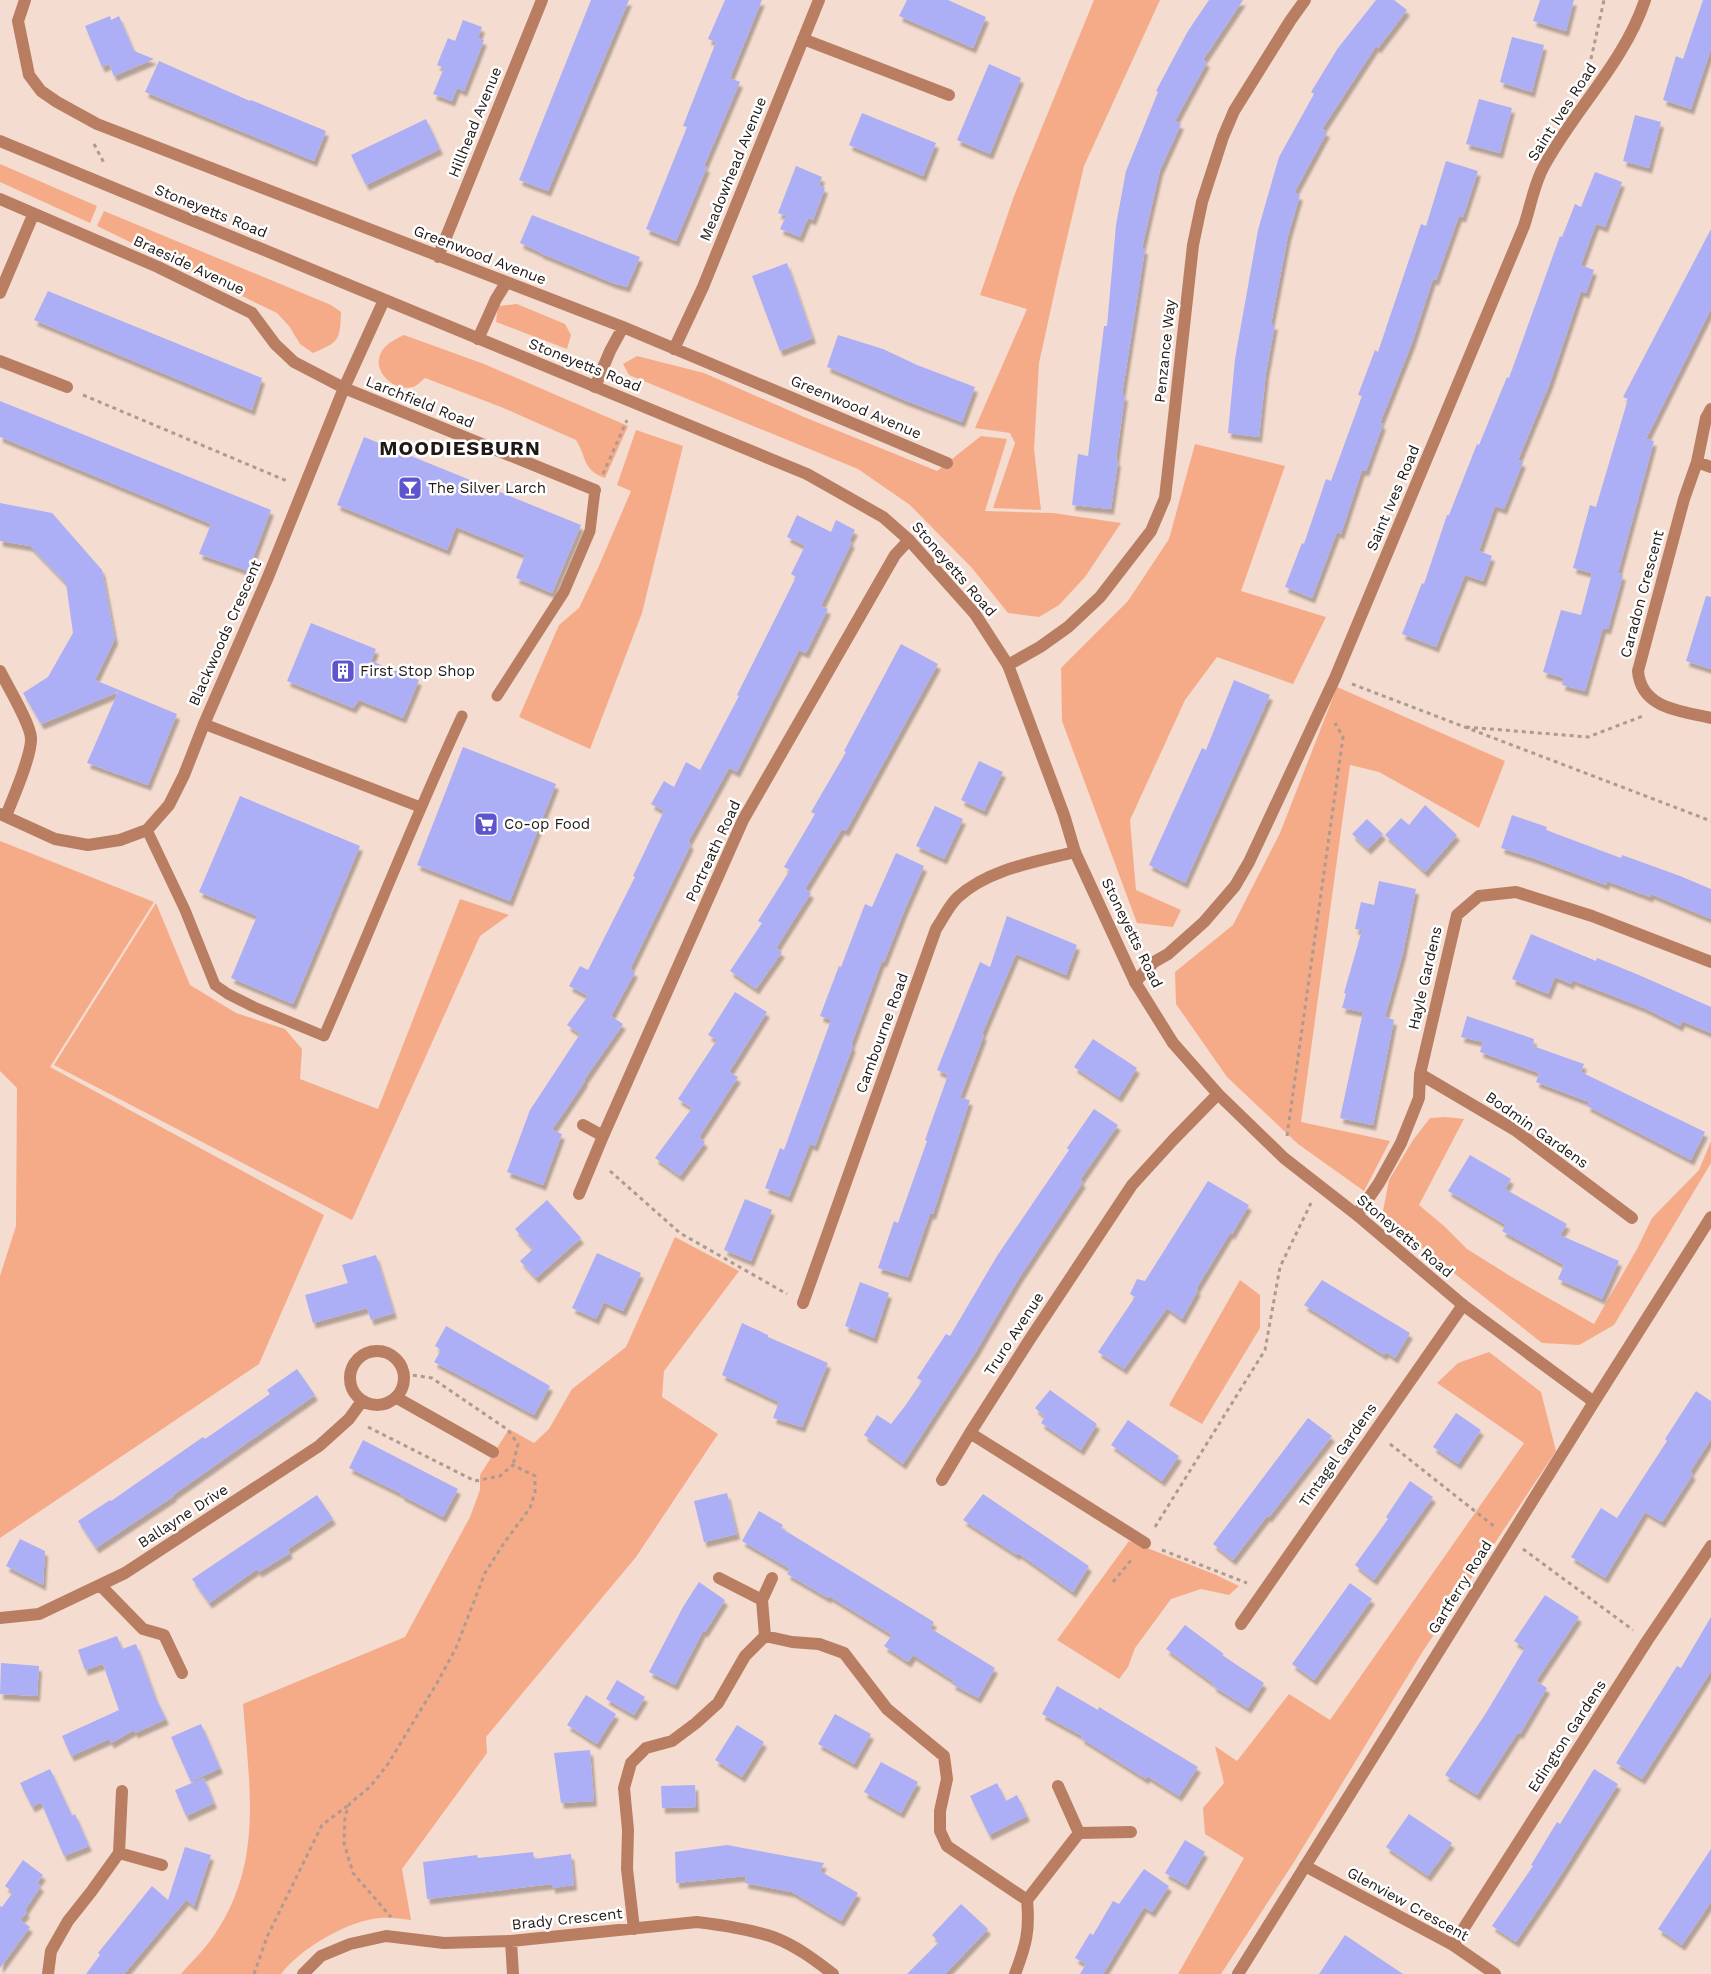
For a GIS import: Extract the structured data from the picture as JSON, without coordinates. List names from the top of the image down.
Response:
{
  "streets": {
    "street": [
      "Saint Ives Road",
      "Hillhead Avenue",
      "Meadowhead Avenue",
      "Stoneyetts Road",
      "Greenwood Avenue",
      "Braeside Avenue",
      "Penzance Way",
      "Larchfield Road",
      "Caradon Crescent",
      "Blackwoods Crescent",
      "Portreath Road",
      "Hayle Gardens",
      "Cambourne Road",
      "Bodmin Gardens",
      "Truro Avenue",
      "Tintagel Gardens",
      "Ballayne Drive",
      "Gartferry Road",
      "Edington Gardens",
      "Glenview Crescent",
      "Brady Crescent"
    ]
  },
  "crossings": [
    ["Saint Ives Road", "Stoneyetts Road"],
    ["Hillhead Avenue", "Greenwood Avenue"],
    ["Meadowhead Avenue", "Greenwood Avenue"],
    ["Stoneyetts Road", "Penzance Way"],
    ["Stoneyetts Road", "Blackwoods Crescent"],
    ["Stoneyetts Road", "Portreath Road"],
    ["Stoneyetts Road", "Hayle Gardens"],
    ["Stoneyetts Road", "Cambourne Road"],
    ["Stoneyetts Road", "Truro Avenue"],
    ["Stoneyetts Road", "Tintagel Gardens"],
    ["Stoneyetts Road", "Gartferry Road"],
    ["Braeside Avenue", "Larchfield Road"],
    ["Braeside Avenue", "Blackwoods Crescent"],
    ["Larchfield Road", "Blackwoods Crescent"],
    ["Hayle Gardens", "Bodmin Gardens"],
    ["Gartferry Road", "Glenview Crescent"],
    ["Edington Gardens", "Glenview Crescent"]
  ],
  "districts": ["MOODIESBURN"],
  "places": {
    "bar": ["The Silver Larch"],
    "building": ["First Stop Shop"],
    "supermarket": ["Co-op Food"]
  }
}
